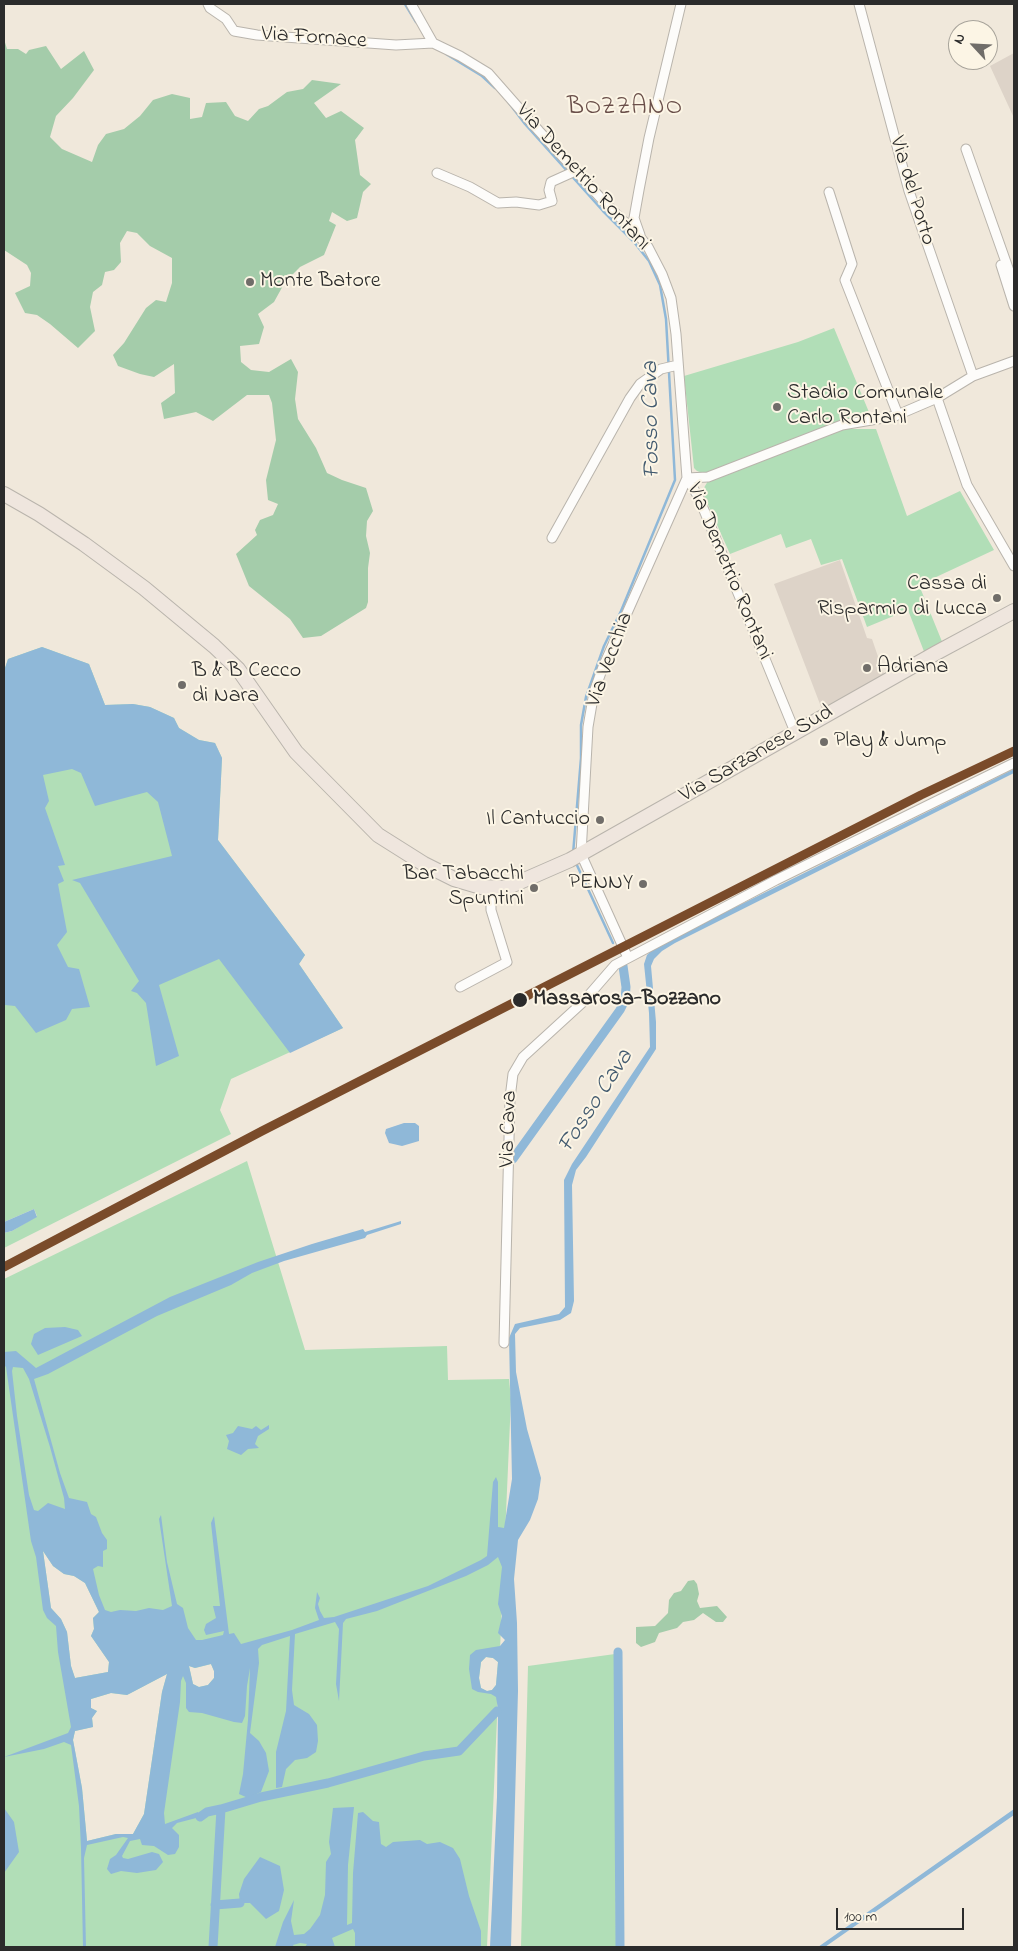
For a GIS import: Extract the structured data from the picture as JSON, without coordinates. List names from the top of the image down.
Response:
{
  "streets": {
    "main road": ["Via Sarzanese Sud"],
    "street": [
      "Via Fornace",
      "Via Demetrio Rontani",
      "Via del Porto",
      "Via Vecchia",
      "Via Cava"
    ]
  },
  "crossings": [
    ["Via Fornace", "Via Demetrio Rontani"],
    ["Via Demetrio Rontani", "Via Vecchia"],
    ["Via Demetrio Rontani", "Via Sarzanese Sud"],
    ["Via Vecchia", "Via Sarzanese Sud"]
  ],
  "districts": ["BOZZANO"],
  "water": ["Fosso Cava"],
  "places": [
    "Monte Batore",
    "Stadio Comunale Carlo Rontani",
    "Cassa di Risparmio di Lucca",
    "Adriana",
    "B & B Cecco di Nara",
    "Play & Jump",
    "Il Cantuccio",
    "PENNY",
    "Bar Tabacchi Spuntini",
    "Massarosa-Bozzano"
  ],
  "scale_bar": "100 m",
  "north": "top left"
}
